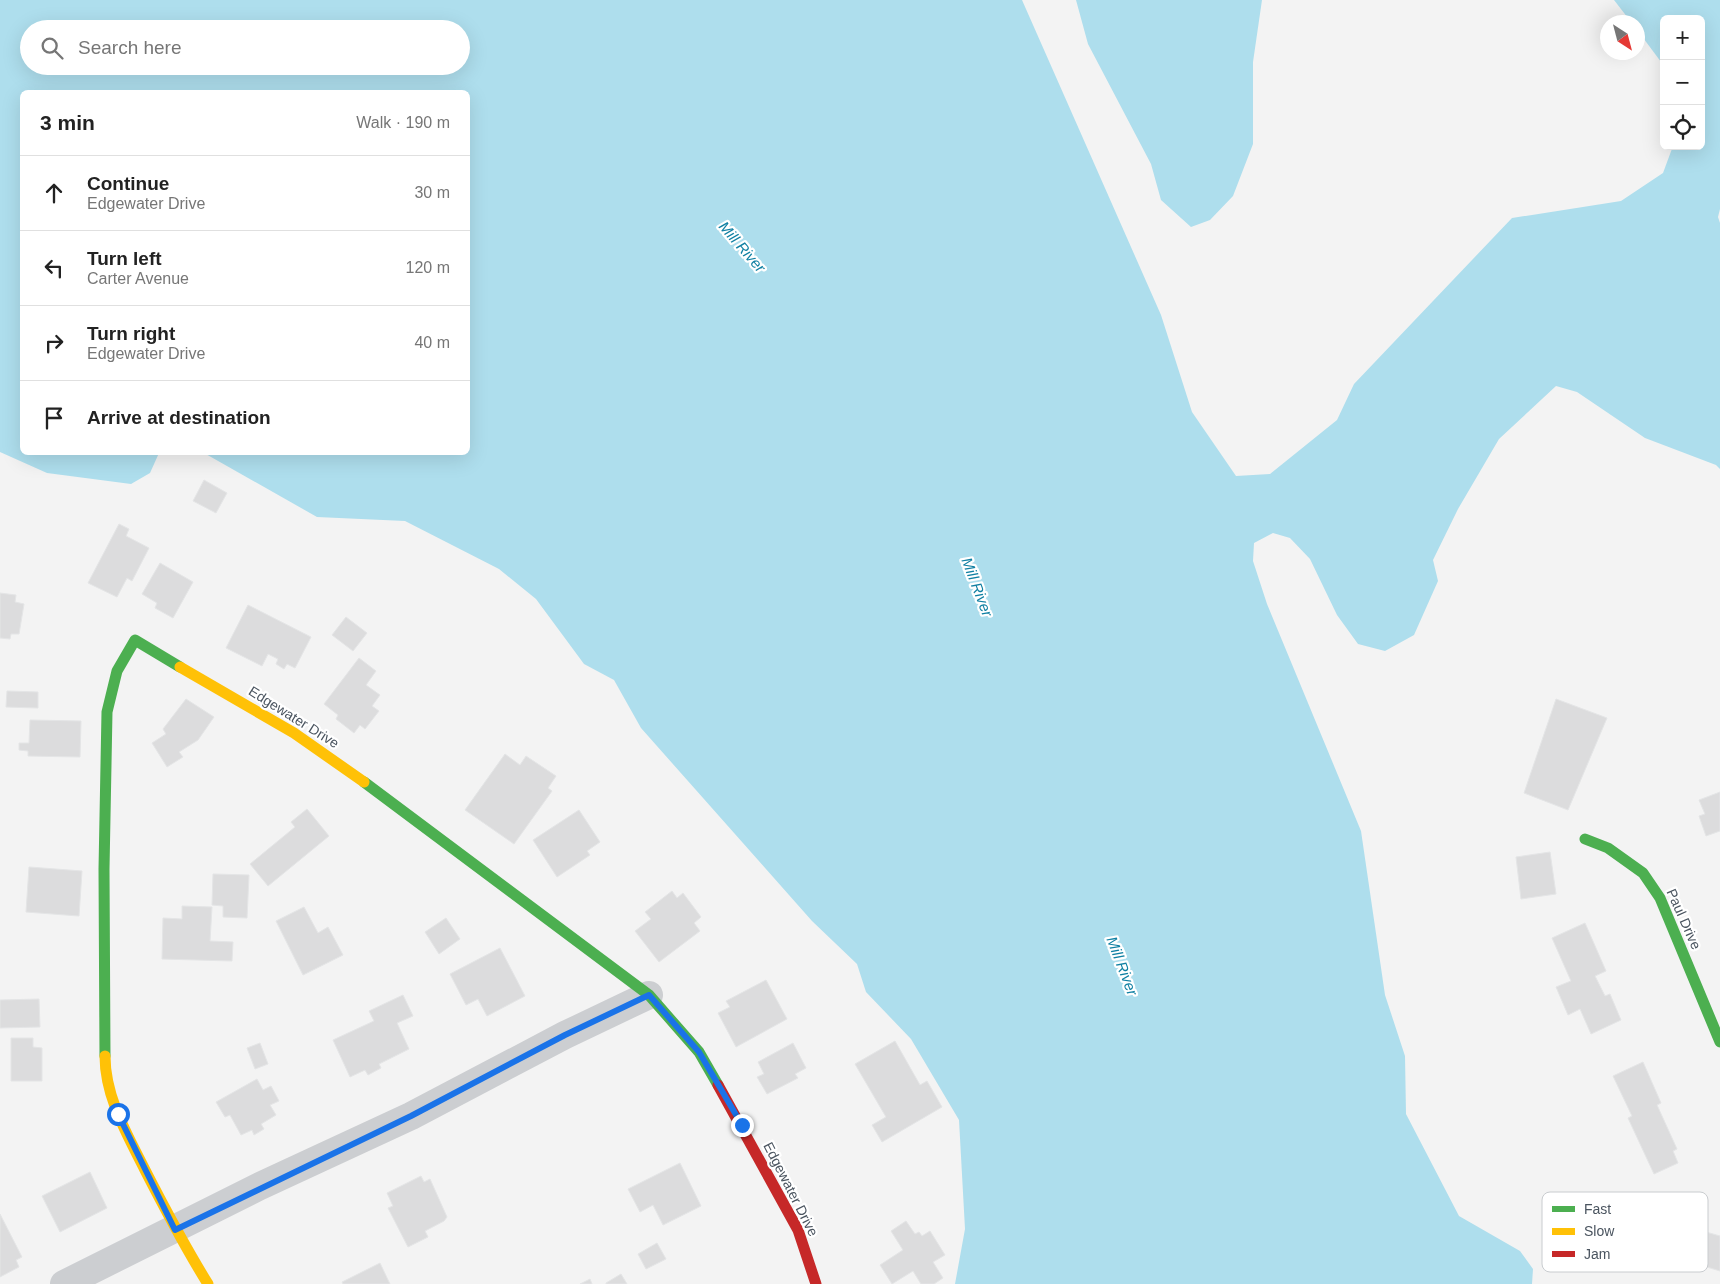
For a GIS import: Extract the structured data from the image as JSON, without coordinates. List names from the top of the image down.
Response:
{
  "streets": {
    "street": ["Edgewater Drive", "Paul Drive"]
  },
  "water": ["Mill River"],
  "legend": ["Fast", "Slow", "Jam"],
  "north": "bottom right",
  "page": {
    "map_buttons": ["+", "−"],
    "search": "Search here",
    "heading": ["3 min", "Walk · 190 m"],
    "list": [
      ["Continue", "Edgewater Drive", "30 m"],
      ["Turn left", "Carter Avenue", "120 m"],
      ["Turn right", "Edgewater Drive", "40 m"],
      "Arrive at destination"
    ]
  }
}
